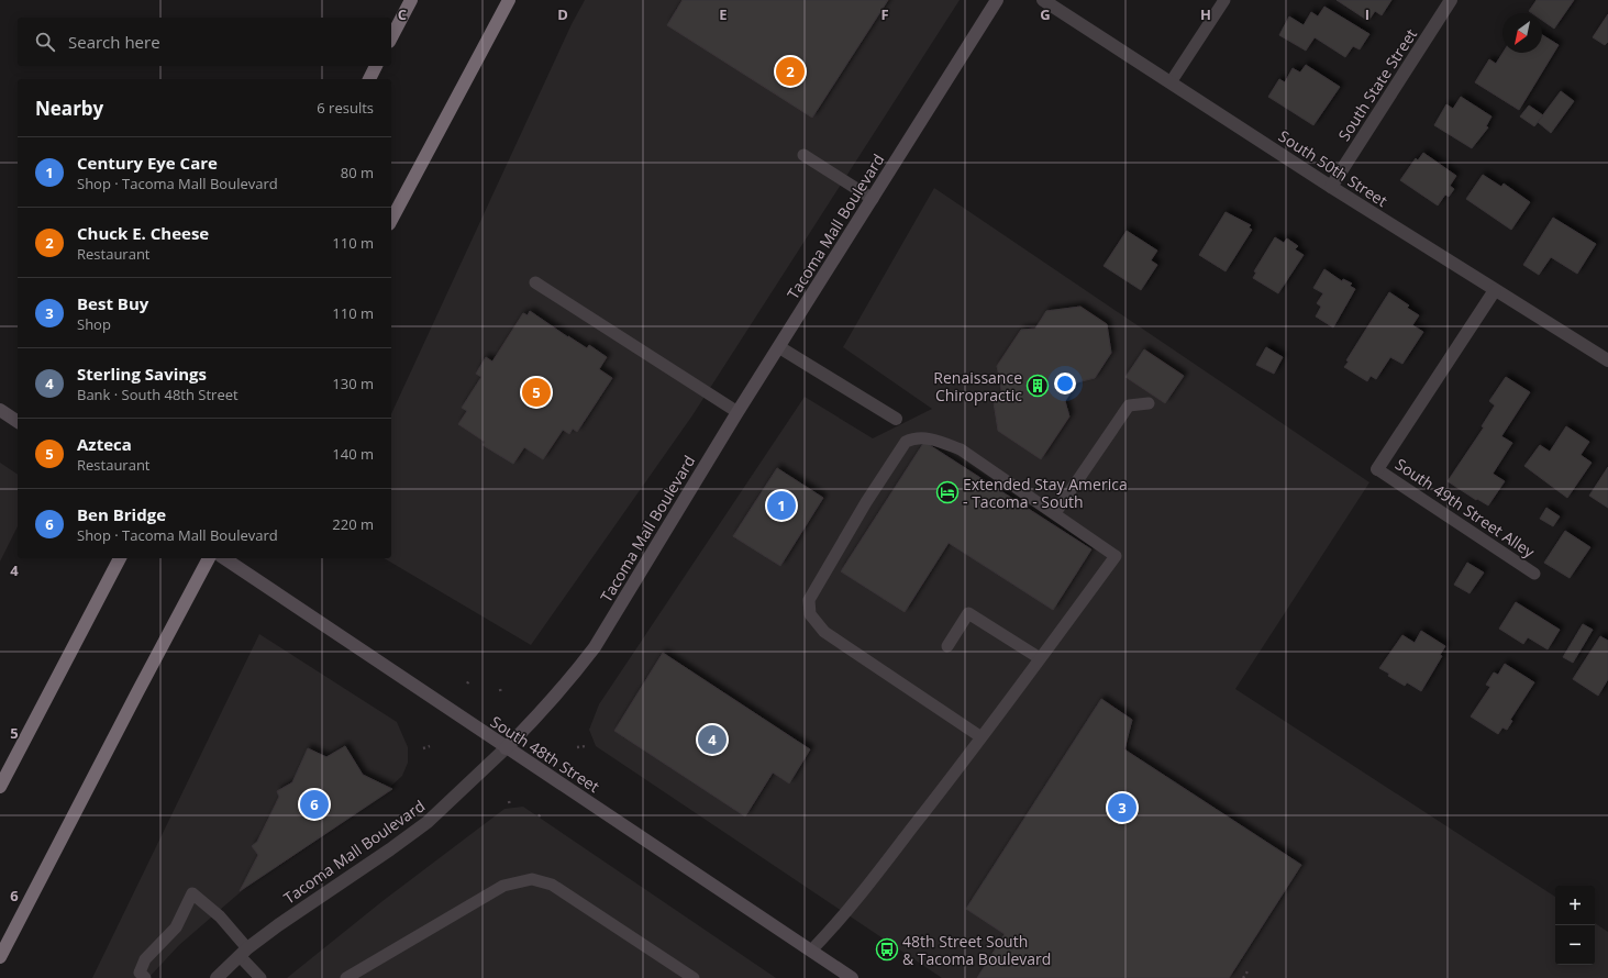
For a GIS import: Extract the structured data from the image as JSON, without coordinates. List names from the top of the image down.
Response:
{
  "streets": {
    "main road": ["Tacoma Mall Boulevard", "South 48th Street"],
    "street": ["South State Street", "South 50th Street"],
    "lane": ["South 49th Street Alley"]
  },
  "crossings": [
    ["South State Street", "South 50th Street"],
    ["Tacoma Mall Boulevard", "South 48th Street"]
  ],
  "places": {
    "building": ["Renaissance Chiropractic"],
    "hotel": ["Extended Stay America - Tacoma - South"],
    "bus stop": ["48th Street South & Tacoma Boulevard"]
  },
  "north": "bottom left",
  "page": {
    "search": "Search here",
    "pins": [
      "2",
      "5",
      "1",
      "4",
      "6",
      "3"
    ],
    "heading": ["Nearby", "6 results"],
    "list": [
      {
        "mark": "1",
        "name": "Century Eye Care",
        "note": "Shop · Tacoma Mall Boulevard",
        "value": "80 m"
      },
      {
        "mark": "2",
        "name": "Chuck E. Cheese",
        "note": "Restaurant",
        "value": "110 m"
      },
      {
        "mark": "3",
        "name": "Best Buy",
        "note": "Shop",
        "value": "110 m"
      },
      {
        "mark": "4",
        "name": "Sterling Savings",
        "note": "Bank · South 48th Street",
        "value": "130 m"
      },
      {
        "mark": "5",
        "name": "Azteca",
        "note": "Restaurant",
        "value": "140 m"
      },
      {
        "mark": "6",
        "name": "Ben Bridge",
        "note": "Shop · Tacoma Mall Boulevard",
        "value": "220 m"
      }
    ],
    "map_buttons": ["+", "−"]
  },
  "grid": {
    "columns": [
      "C",
      "D",
      "E",
      "F",
      "G",
      "H",
      "I"
    ],
    "rows": ["4", "5", "6"]
  }
}
